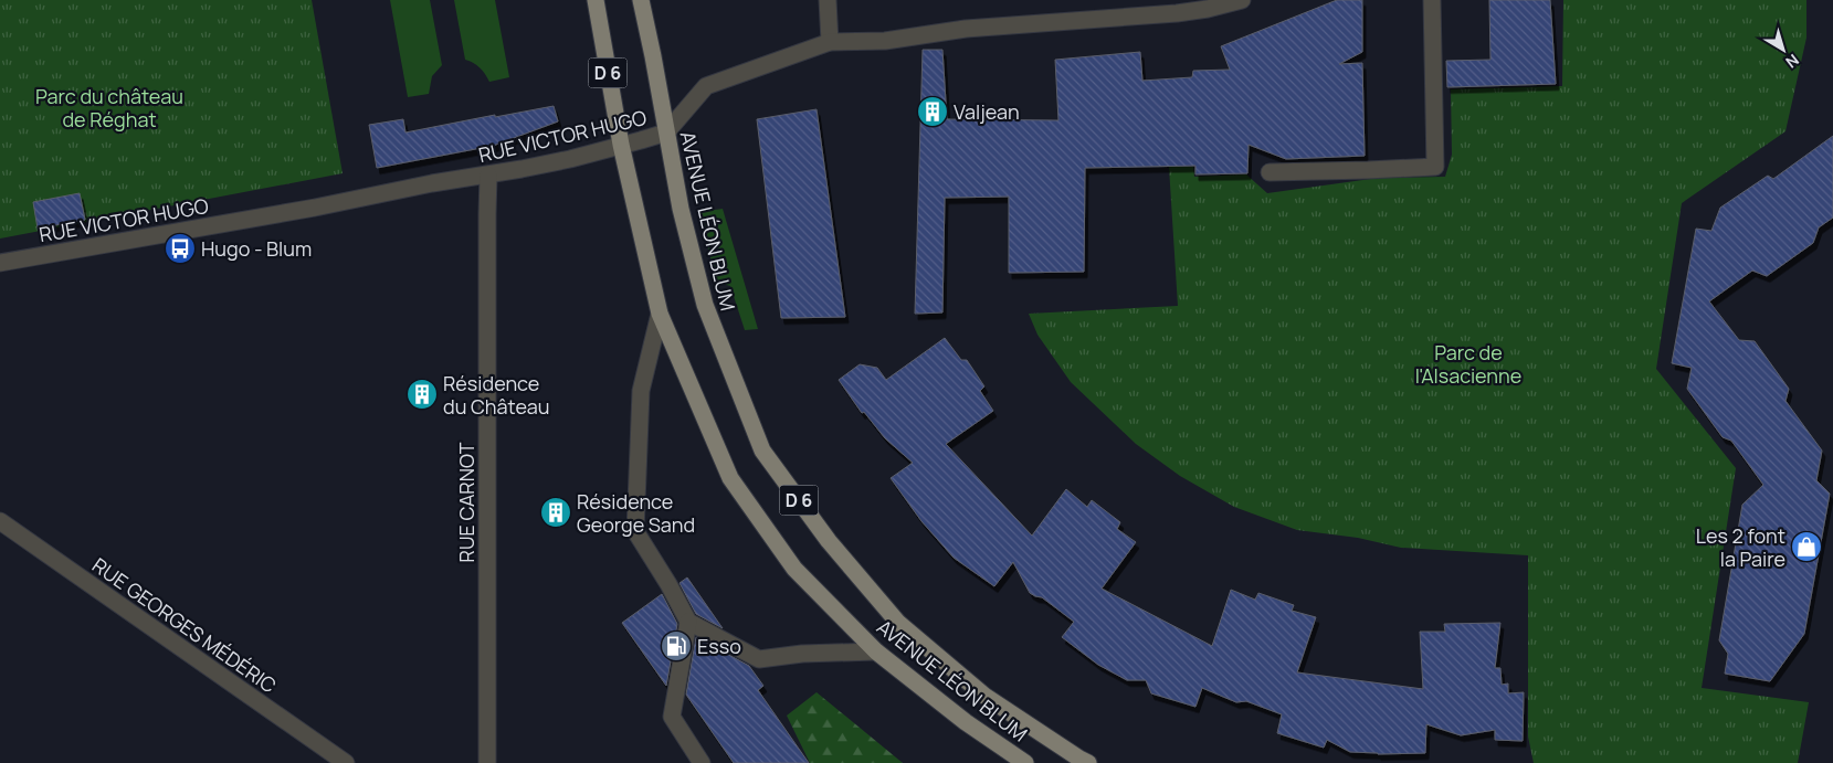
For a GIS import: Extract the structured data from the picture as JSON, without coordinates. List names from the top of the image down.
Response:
{
  "streets": {
    "main road": ["D 6", "AVENUE LÉON BLUM"],
    "street": ["RUE VICTOR HUGO", "RUE CARNOT", "RUE GEORGES MÉDÉRIC"]
  },
  "crossings": [
    ["RUE VICTOR HUGO", "AVENUE LÉON BLUM"],
    ["RUE VICTOR HUGO", "RUE CARNOT"]
  ],
  "parks": ["Parc du château de Réghat", "Parc de l'Alsacienne"],
  "places": {
    "building": ["Valjean", "Résidence du Château", "Résidence George Sand"],
    "bus stop": ["Hugo - Blum"],
    "shop": ["Les 2 font la Paire"],
    "fuel station": ["Esso"]
  },
  "north": "bottom right"
}
